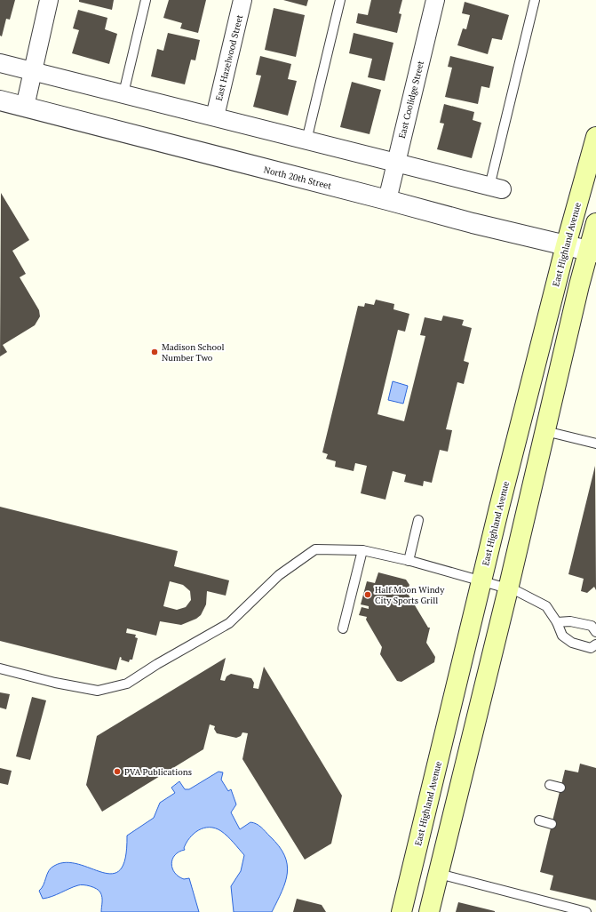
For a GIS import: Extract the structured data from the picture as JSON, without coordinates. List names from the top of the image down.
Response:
{
  "streets": {
    "main road": ["East Highland Avenue"],
    "street": ["East Hazelwood Street", "East Coolidge Street", "North 20th Street"]
  },
  "crossings": [
    ["East Coolidge Street", "North 20th Street"],
    ["North 20th Street", "East Highland Avenue"]
  ],
  "places": ["Madison School Number Two", "Half Moon Windy City Sports Grill", "PVA Publications"]
}
